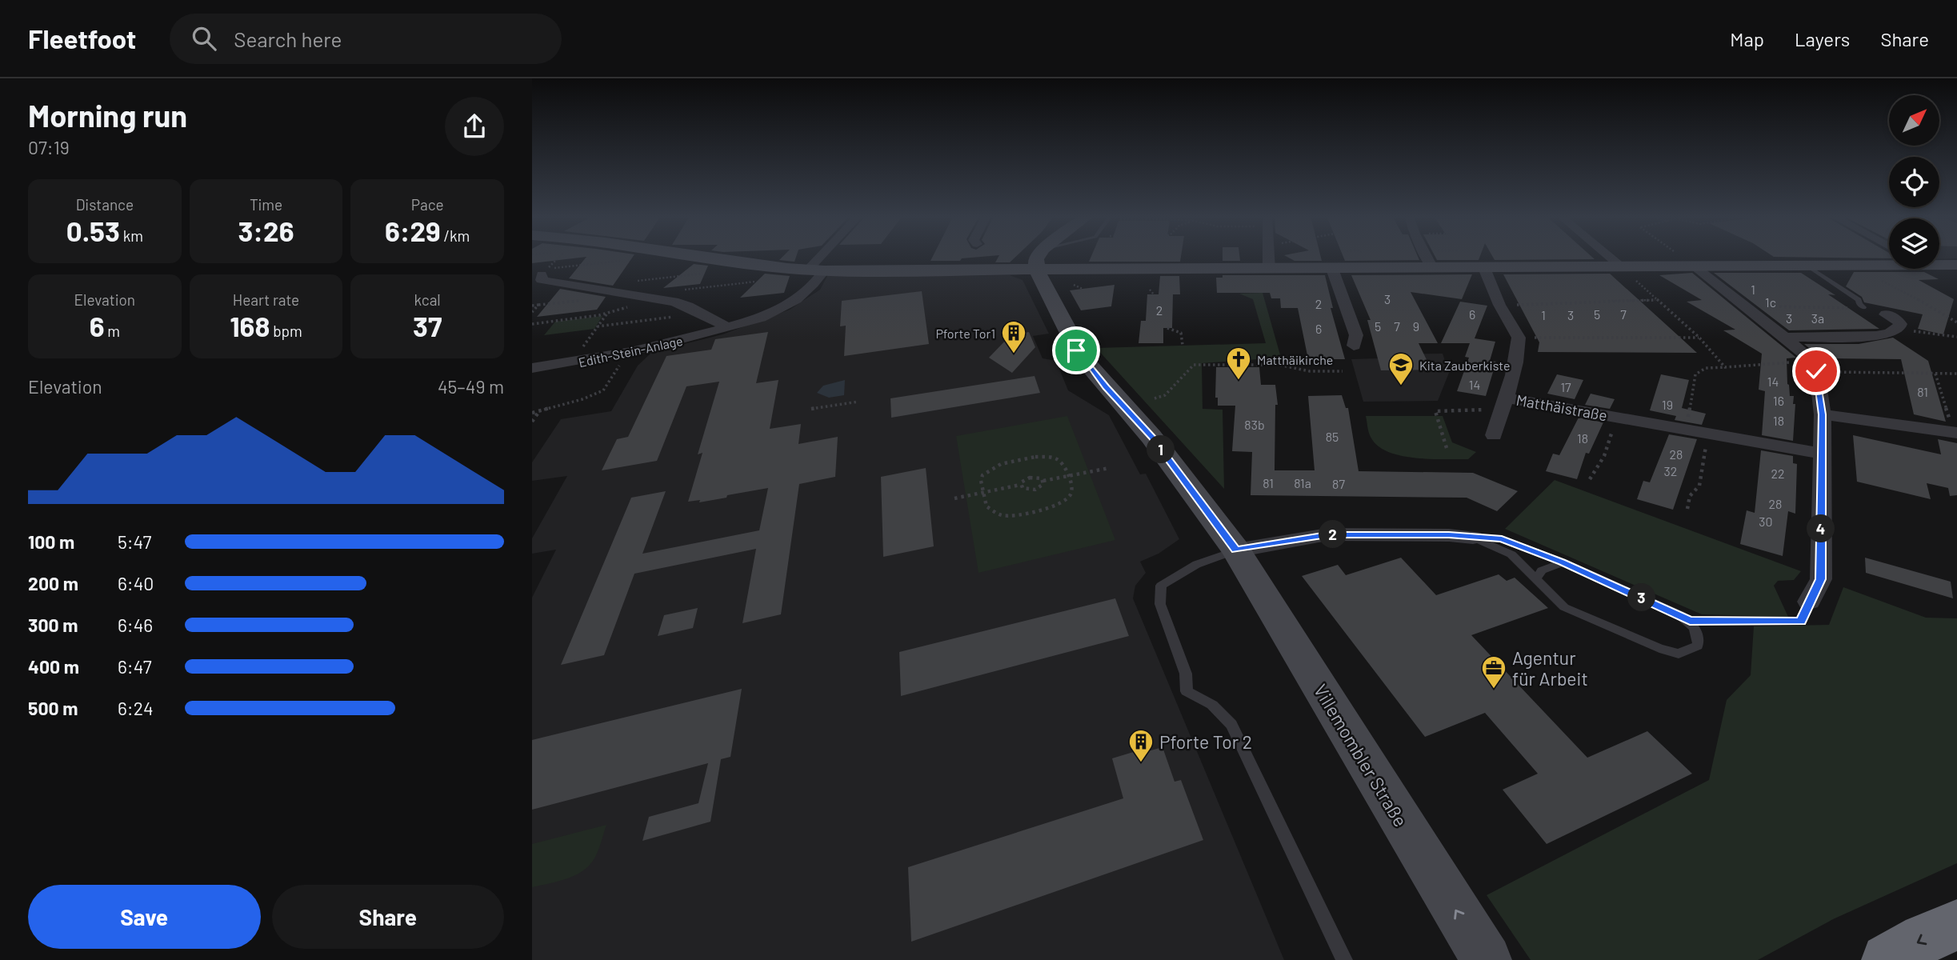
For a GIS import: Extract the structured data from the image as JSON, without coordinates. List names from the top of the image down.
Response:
{
  "streets": {
    "street": ["Edith-Stein-Anlage", "Matthäistraße", "Villemombler Straße"]
  },
  "one_way": ["Villemombler Straße"],
  "places": {
    "building": ["Pforte Tor1", "Pforte Tor 2"],
    "church": ["Matthäikirche"],
    "school or university": ["Kita Zauberkiste"],
    "office": ["Agentur für Arbeit"]
  },
  "house_numbers": [
    "1",
    "3",
    "1c",
    "2",
    "2",
    "6",
    "5",
    "7",
    "1",
    "3",
    "3",
    "3a",
    "5",
    "7",
    "9",
    "6",
    "14",
    "14",
    "17",
    "81",
    "16",
    "19",
    "18",
    "83b",
    "85",
    "18",
    "28",
    "32",
    "22",
    "81",
    "81a",
    "87",
    "28",
    "30"
  ],
  "north": "top right",
  "page": {
    "header": "Fleetfoot",
    "search": "Search here",
    "nav": ["Map", "Layers", "Share"],
    "heading": ["Morning run", "07:19"],
    "stats": [
      ["Distance", "0.53 km"],
      ["Time", "3:26"],
      ["Pace", "6:29 /km"],
      ["Elevation", "6 m"],
      ["Heart rate", "168 bpm"],
      ["kcal", "37"]
    ],
    "chart": ["Elevation", "45–49 m"],
    "pins": [
      "1",
      "4",
      "2",
      "3"
    ],
    "list": [
      {
        "name": "100 m",
        "note": "5:47"
      },
      {
        "name": "200 m",
        "note": "6:40"
      },
      {
        "name": "300 m",
        "note": "6:46"
      },
      {
        "name": "400 m",
        "note": "6:47"
      },
      {
        "name": "500 m",
        "note": "6:24"
      }
    ],
    "buttons": ["Save", "Share"]
  }
}
